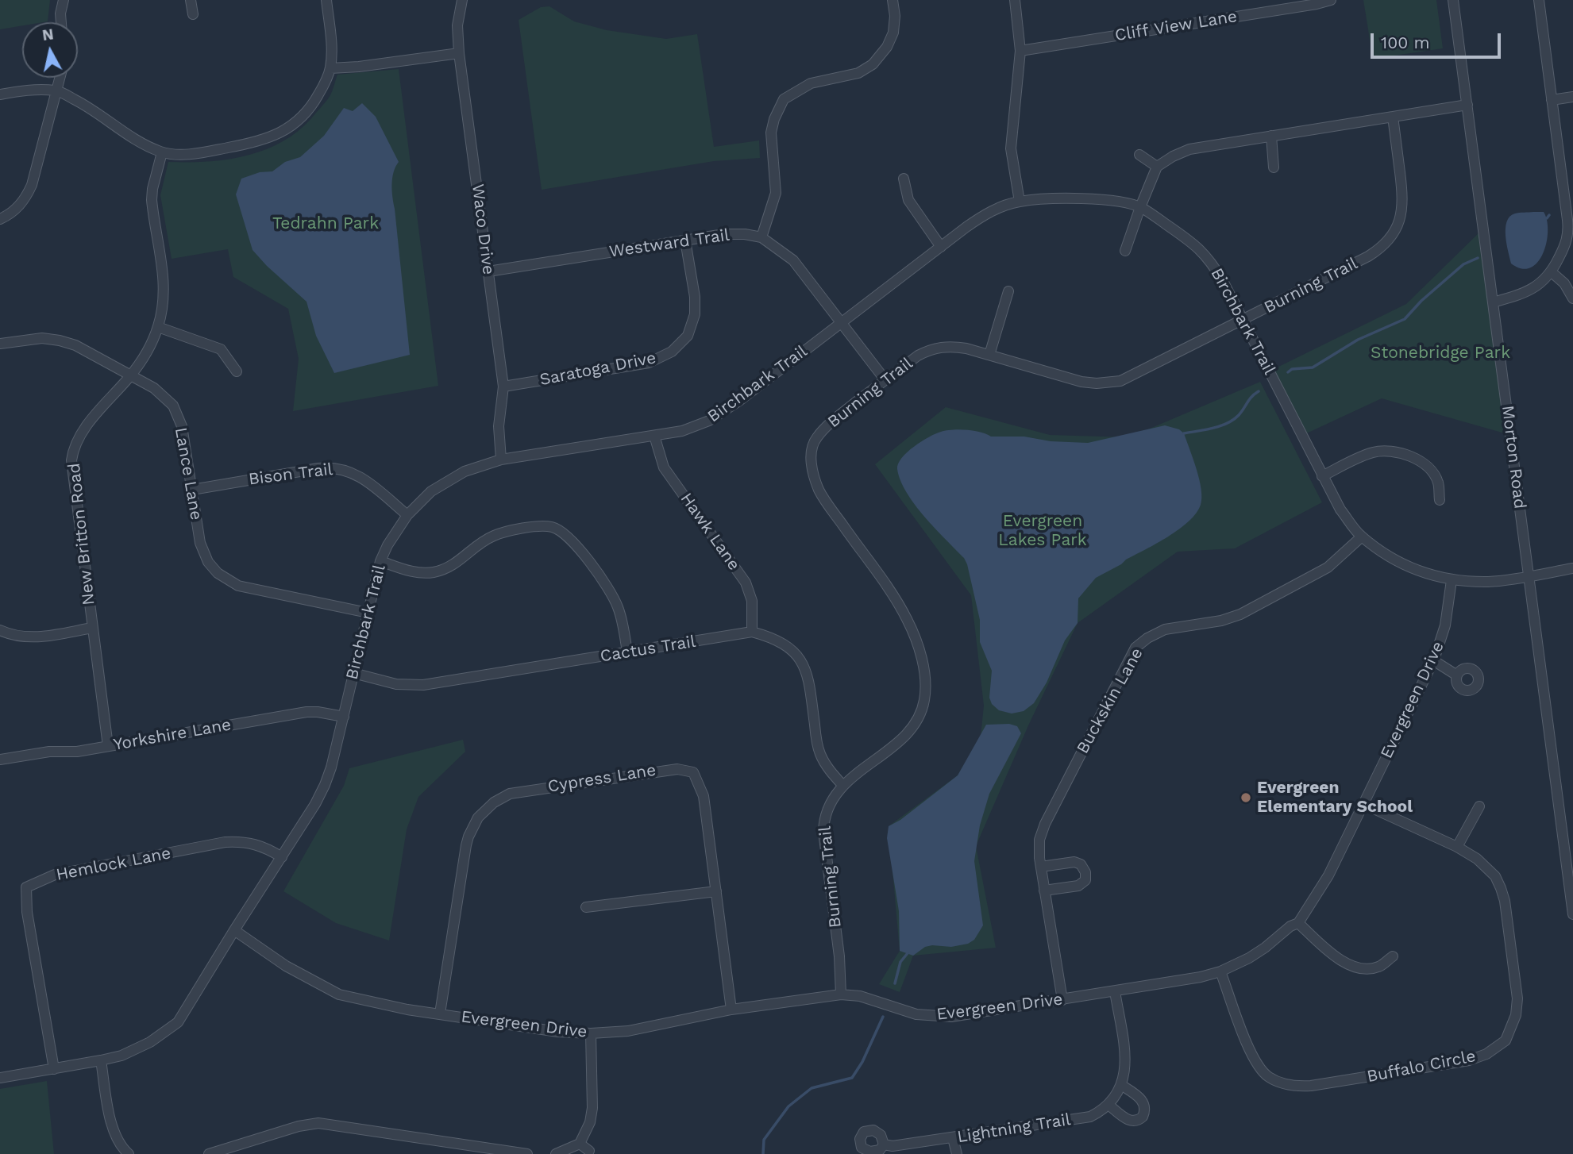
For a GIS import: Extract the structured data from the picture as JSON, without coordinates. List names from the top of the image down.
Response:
{
  "streets": {
    "street": [
      "Cliff View Lane",
      "Waco Drive",
      "Westward Trail",
      "Burning Trail",
      "Birchbark Trail",
      "Saratoga Drive",
      "Morton Road",
      "Lance Lane",
      "Bison Trail",
      "Hawk Lane",
      "New Britton Road",
      "Cactus Trail",
      "Evergreen Drive",
      "Buckskin Lane",
      "Yorkshire Lane",
      "Cypress Lane",
      "Hemlock Lane",
      "Buffalo Circle",
      "Lightning Trail"
    ]
  },
  "crossings": [
    ["Waco Drive", "Westward Trail"],
    ["Waco Drive", "Birchbark Trail"],
    ["Waco Drive", "Saratoga Drive"],
    ["Westward Trail", "Burning Trail"],
    ["Westward Trail", "Birchbark Trail"],
    ["Westward Trail", "Saratoga Drive"],
    ["Burning Trail", "Birchbark Trail"],
    ["Burning Trail", "Cactus Trail"],
    ["Burning Trail", "Evergreen Drive"],
    ["Birchbark Trail", "Morton Road"],
    ["Birchbark Trail", "Lance Lane"],
    ["Birchbark Trail", "Bison Trail"],
    ["Birchbark Trail", "Hawk Lane"],
    ["Birchbark Trail", "Cactus Trail"],
    ["Birchbark Trail", "Evergreen Drive"],
    ["Birchbark Trail", "Buckskin Lane"],
    ["Birchbark Trail", "Yorkshire Lane"],
    ["Birchbark Trail", "Hemlock Lane"],
    ["Lance Lane", "Bison Trail"],
    ["Lance Lane", "New Britton Road"],
    ["Hawk Lane", "Cactus Trail"],
    ["New Britton Road", "Yorkshire Lane"],
    ["Evergreen Drive", "Buckskin Lane"],
    ["Evergreen Drive", "Cypress Lane"],
    ["Evergreen Drive", "Buffalo Circle"],
    ["Evergreen Drive", "Lightning Trail"]
  ],
  "parks": ["Tedrahn Park", "Stonebridge Park", "Evergreen Lakes Park"],
  "places": ["Evergreen Elementary School"],
  "scale_bar": "100 m",
  "north": "top"
}
